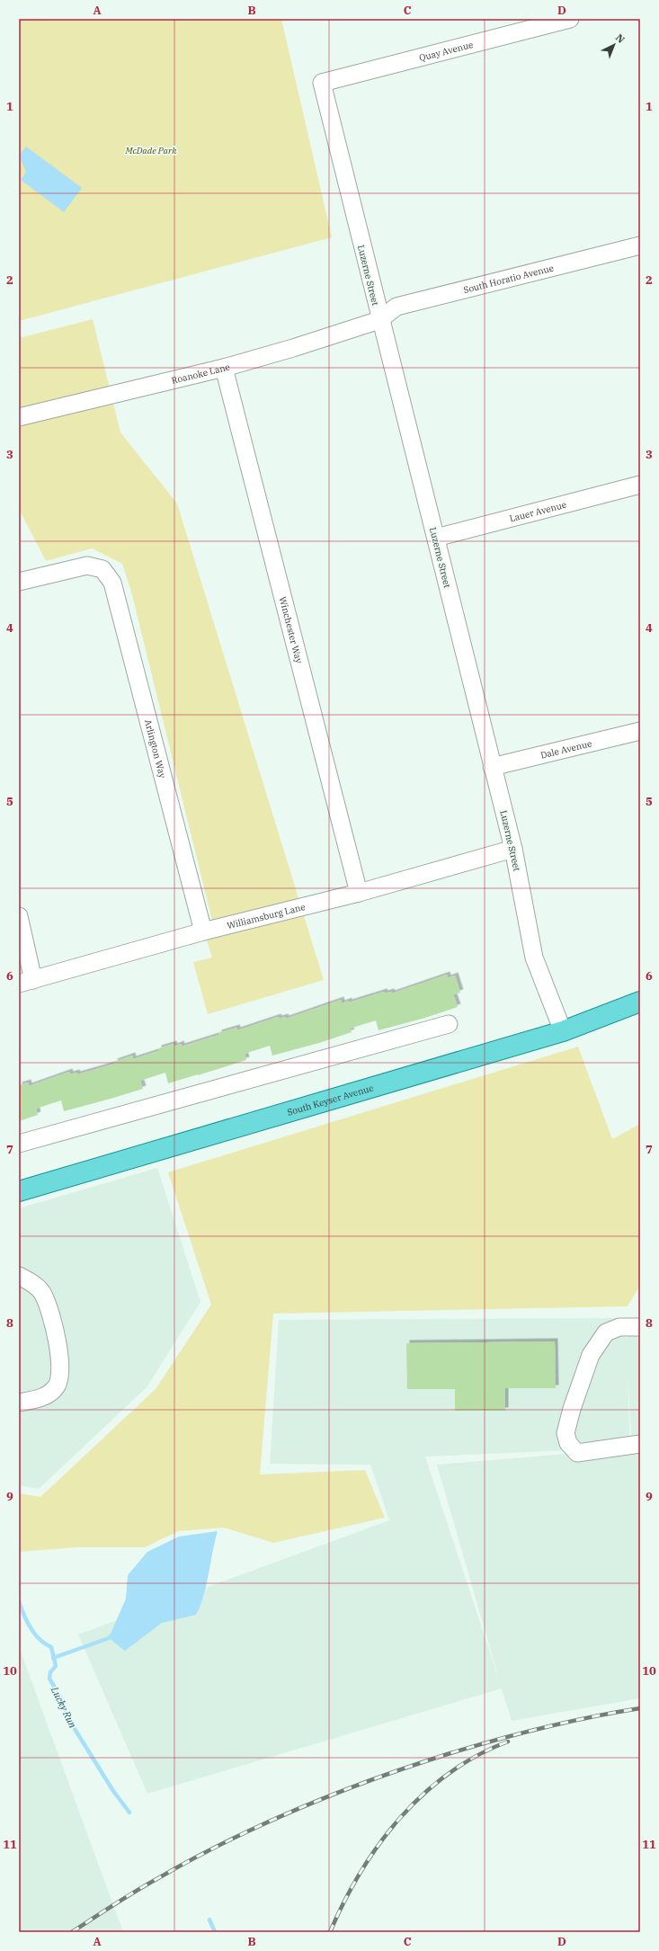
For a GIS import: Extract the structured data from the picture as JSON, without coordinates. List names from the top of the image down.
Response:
{
  "streets": {
    "main road": ["South Keyser Avenue"],
    "street": [
      "Quay Avenue",
      "Luzerne Street",
      "South Horatio Avenue",
      "Roanoke Lane",
      "Lauer Avenue",
      "Winchester Way",
      "Arlington Way",
      "Dale Avenue",
      "Williamsburg Lane"
    ]
  },
  "crossings": [
    ["Quay Avenue", "Luzerne Street"],
    ["Luzerne Street", "South Horatio Avenue"],
    ["Luzerne Street", "Roanoke Lane"],
    ["Luzerne Street", "Lauer Avenue"],
    ["Luzerne Street", "Dale Avenue"],
    ["Luzerne Street", "Williamsburg Lane"],
    ["Luzerne Street", "South Keyser Avenue"],
    ["South Horatio Avenue", "Roanoke Lane"],
    ["Roanoke Lane", "Winchester Way"],
    ["Winchester Way", "Williamsburg Lane"],
    ["Arlington Way", "Williamsburg Lane"]
  ],
  "water": ["Lucky Run"],
  "parks": ["McDade Park"],
  "north": "top right",
  "grid": {
    "columns": [
      "A",
      "B",
      "C",
      "D"
    ],
    "rows": [
      "1",
      "2",
      "3",
      "4",
      "5",
      "6",
      "7",
      "8",
      "9",
      "10",
      "11"
    ]
  }
}
